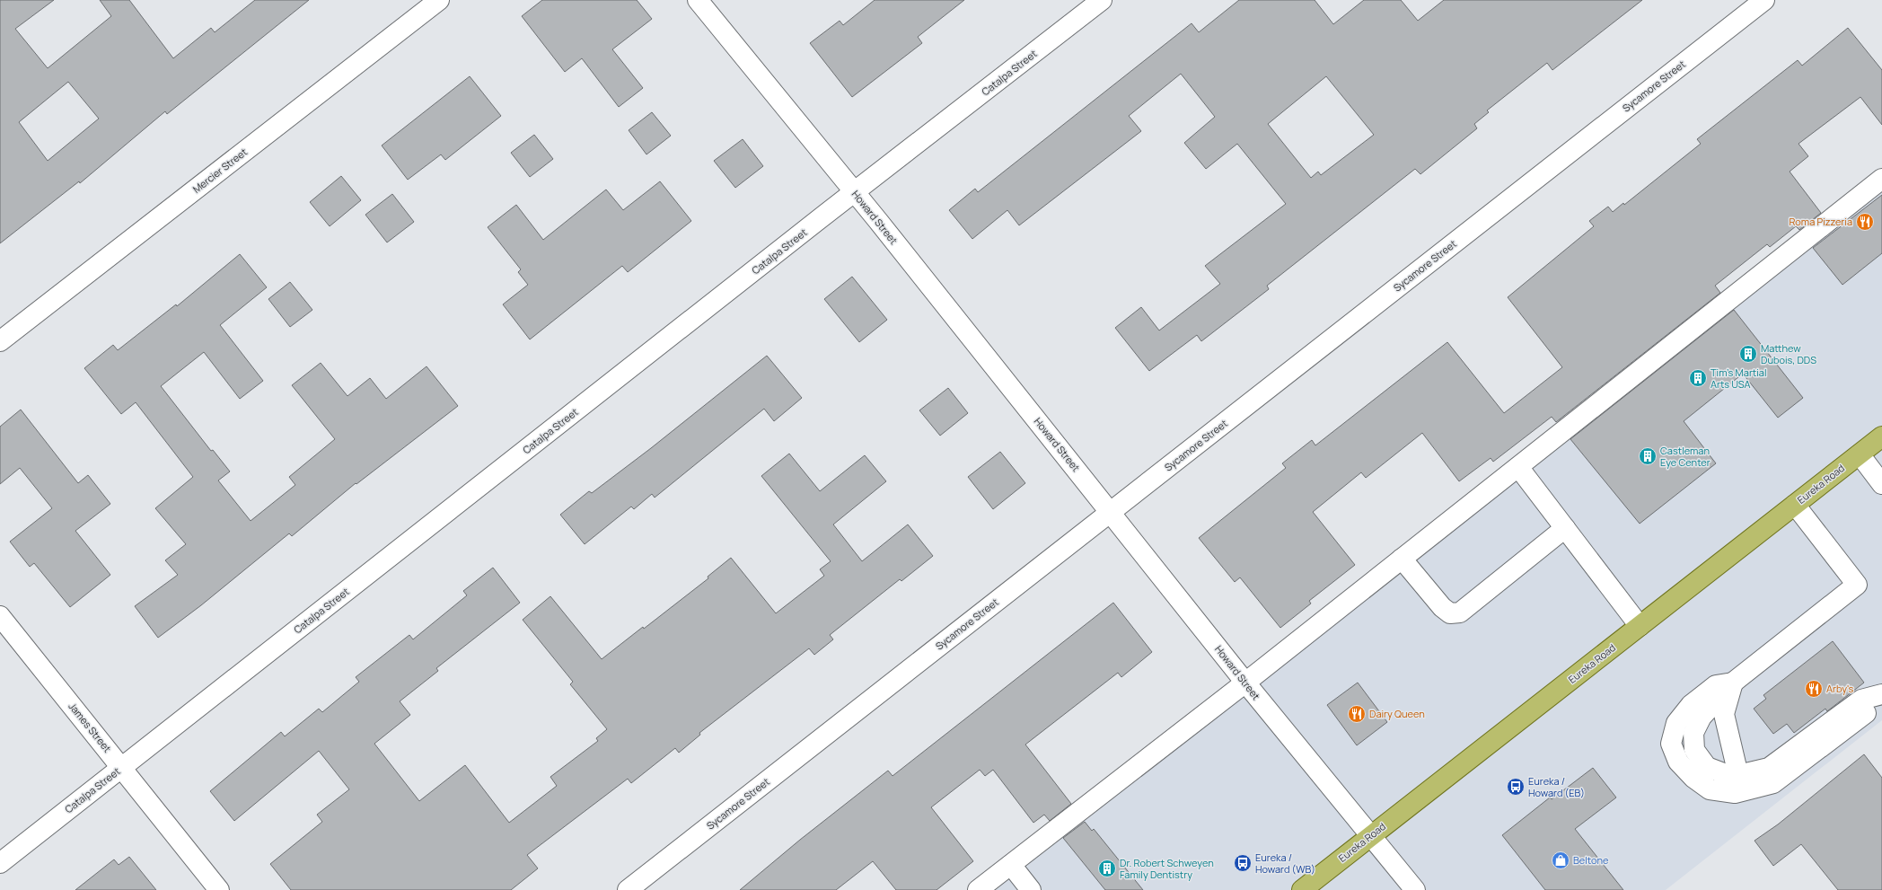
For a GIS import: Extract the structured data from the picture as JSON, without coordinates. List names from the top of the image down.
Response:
{
  "streets": {
    "main road": ["Eureka Road"],
    "street": [
      "Catalpa Street",
      "Sycamore Street",
      "Mercier Street",
      "Howard Street",
      "James Street"
    ]
  },
  "crossings": [
    ["Catalpa Street", "Howard Street"],
    ["Catalpa Street", "James Street"],
    ["Sycamore Street", "Howard Street"],
    ["Howard Street", "Eureka Road"]
  ],
  "places": {
    "restaurant": ["Roma Pizzeria", "Arby's", "Dairy Queen"],
    "building": [
      "Matthew Dubois, DDS",
      "Tim's Martial Arts USA",
      "Castleman Eye Center",
      "Dr. Robert Schweyen Family Dentistry"
    ],
    "bus stop": ["Eureka / Howard (EB)", "Eureka / Howard (WB)"],
    "shop": ["Beltone"]
  }
}
